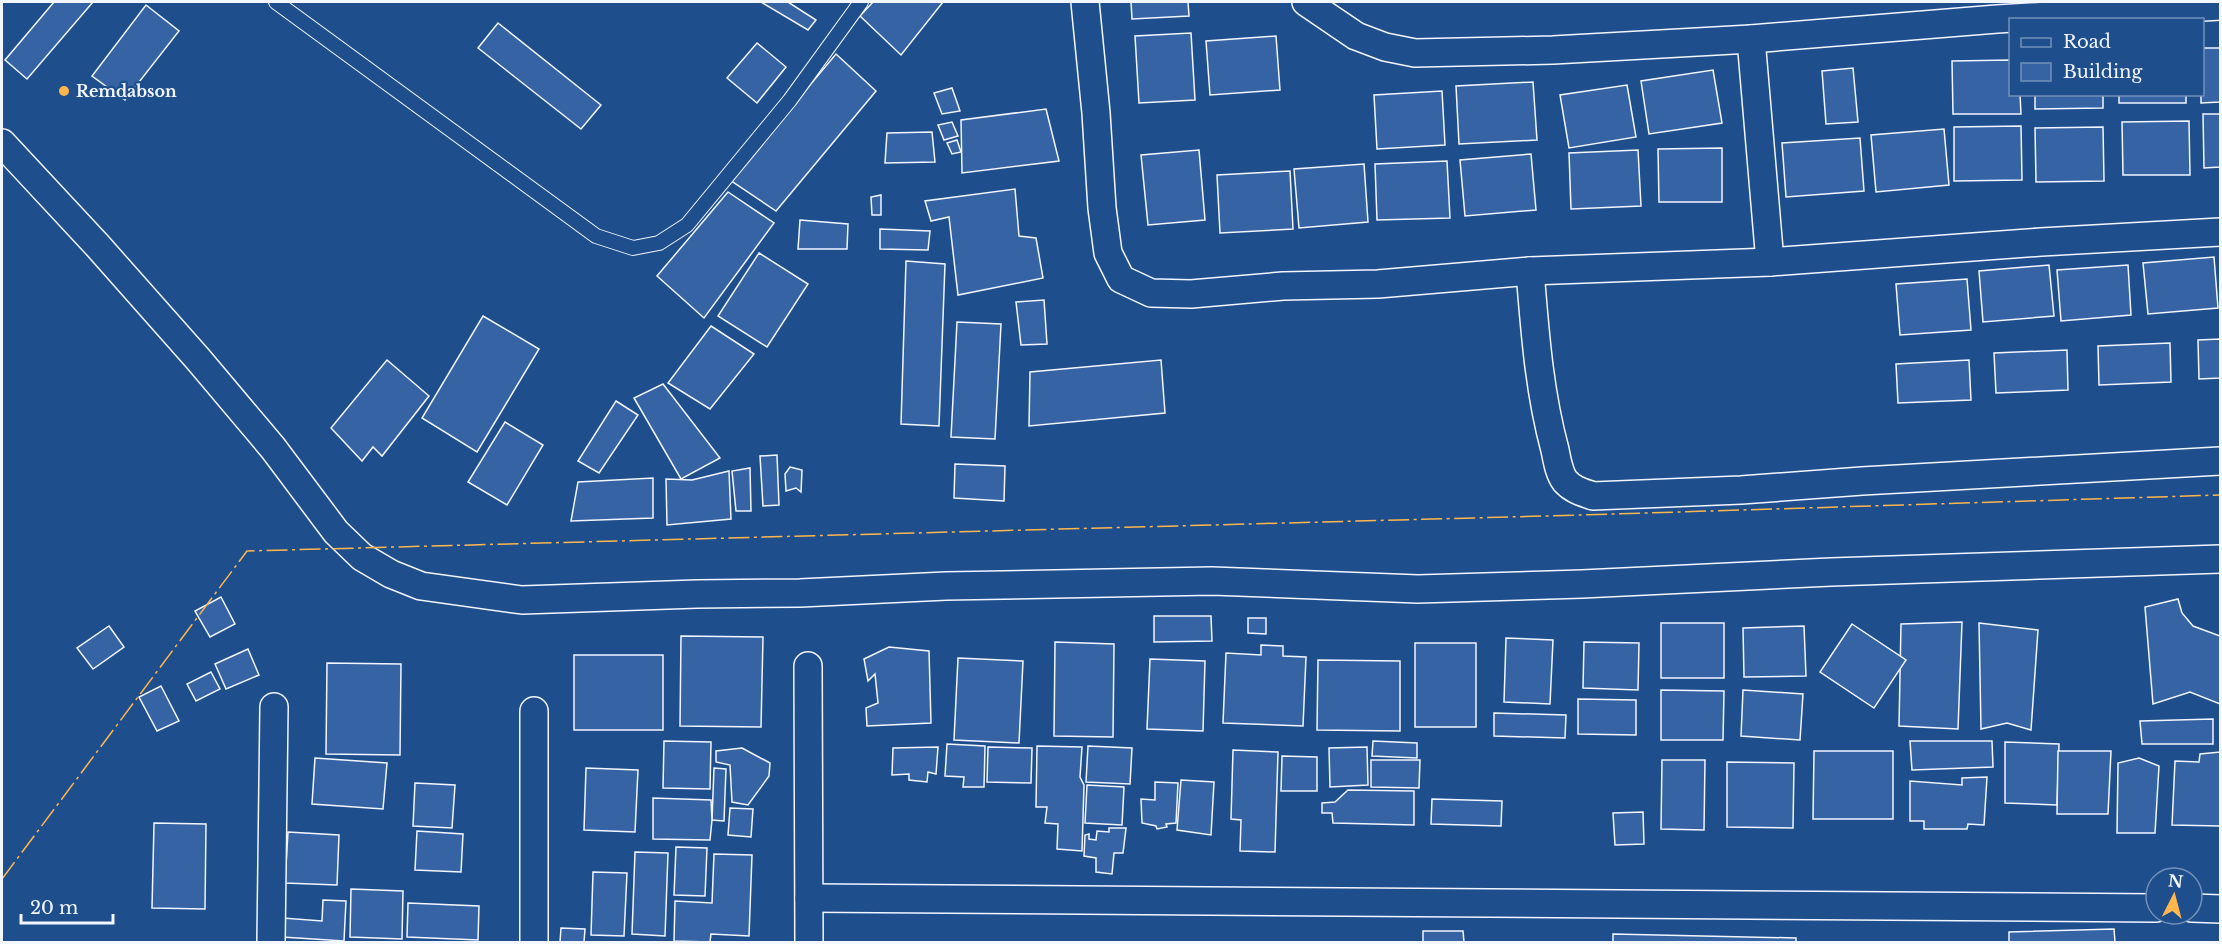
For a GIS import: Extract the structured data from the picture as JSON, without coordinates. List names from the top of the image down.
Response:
{
  "places": ["Remdabson"],
  "legend": ["Road", "Building"],
  "scale_bar": "20 m",
  "north": "top"
}
